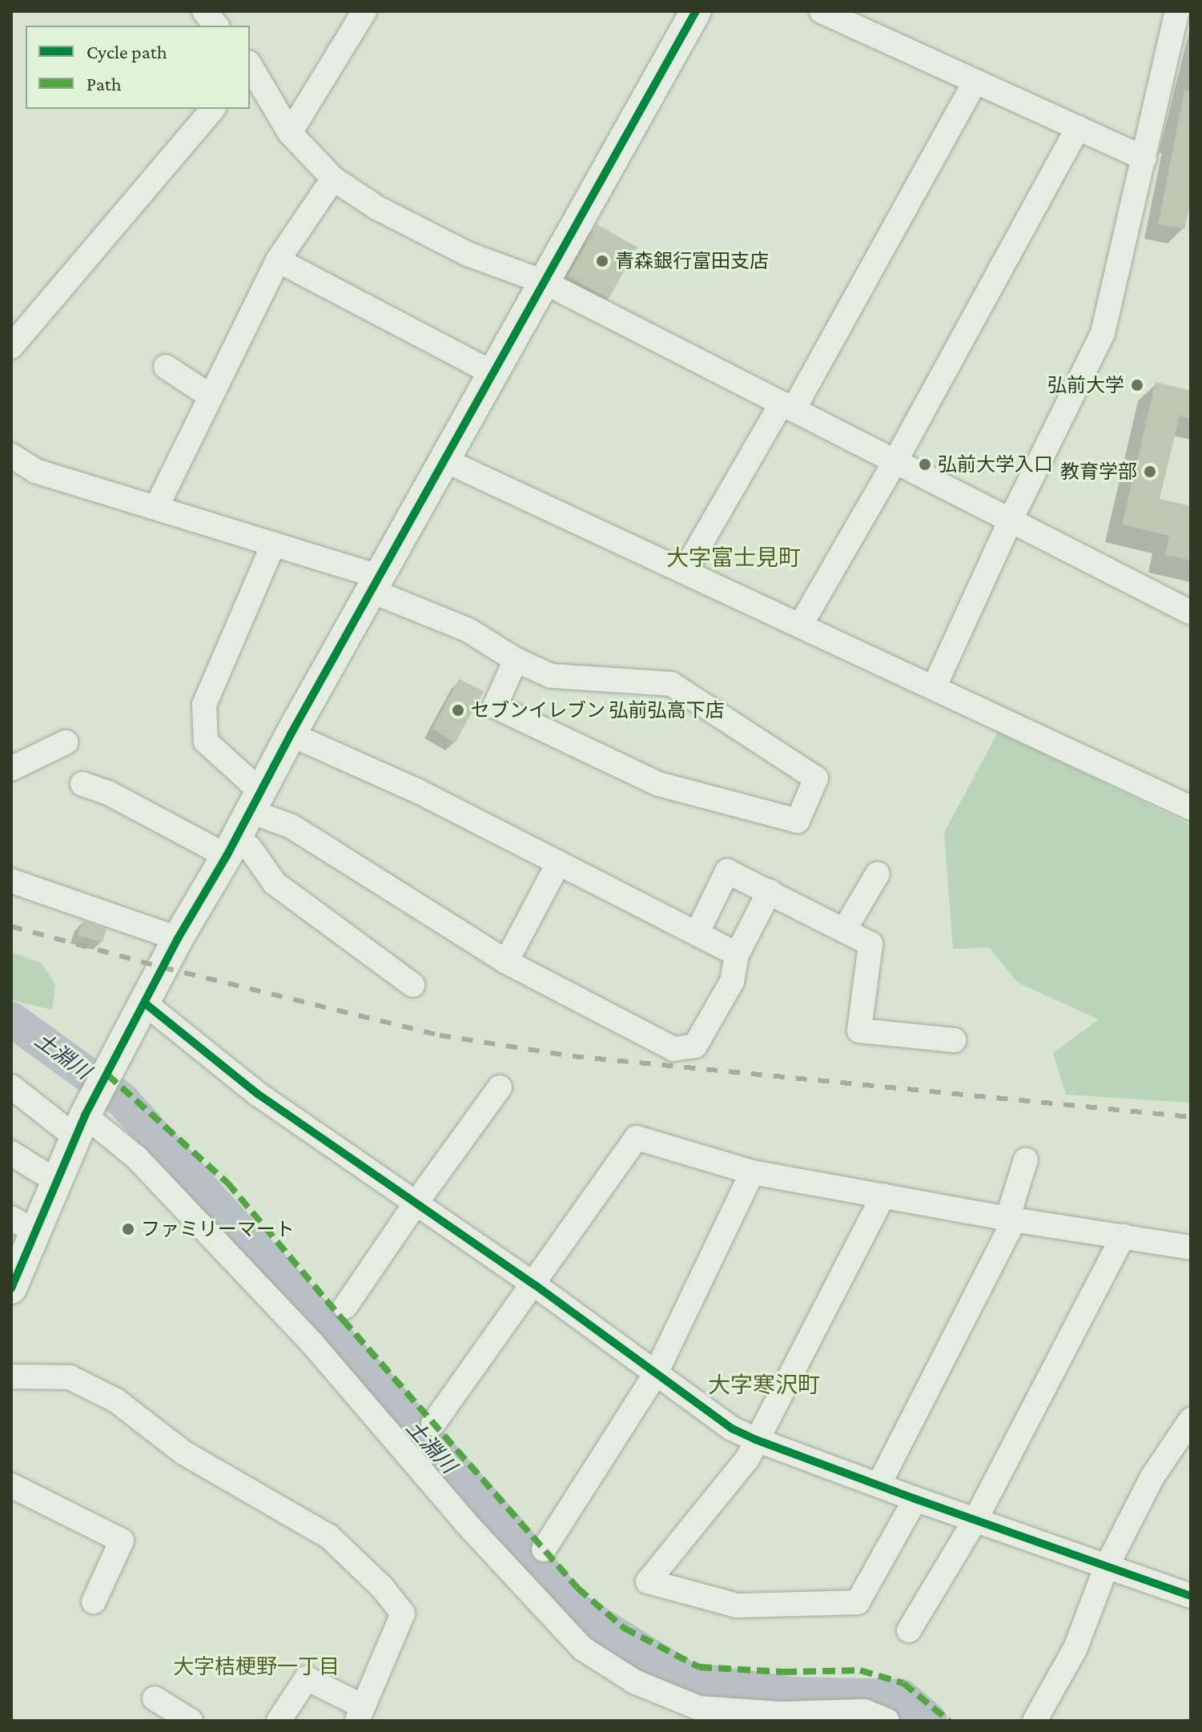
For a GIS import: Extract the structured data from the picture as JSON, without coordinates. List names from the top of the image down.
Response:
{
  "districts": ["大字富士見町", "大字寒沢町", "大字桔梗野一丁目"],
  "water": ["土淵川"],
  "places": [
    "青森銀行富田支店",
    "弘前大学",
    "弘前大学入口",
    "教育学部",
    "セブンイレブン 弘前弘高下店",
    "ファミリーマート"
  ],
  "legend": ["Cycle path", "Path"]
}
